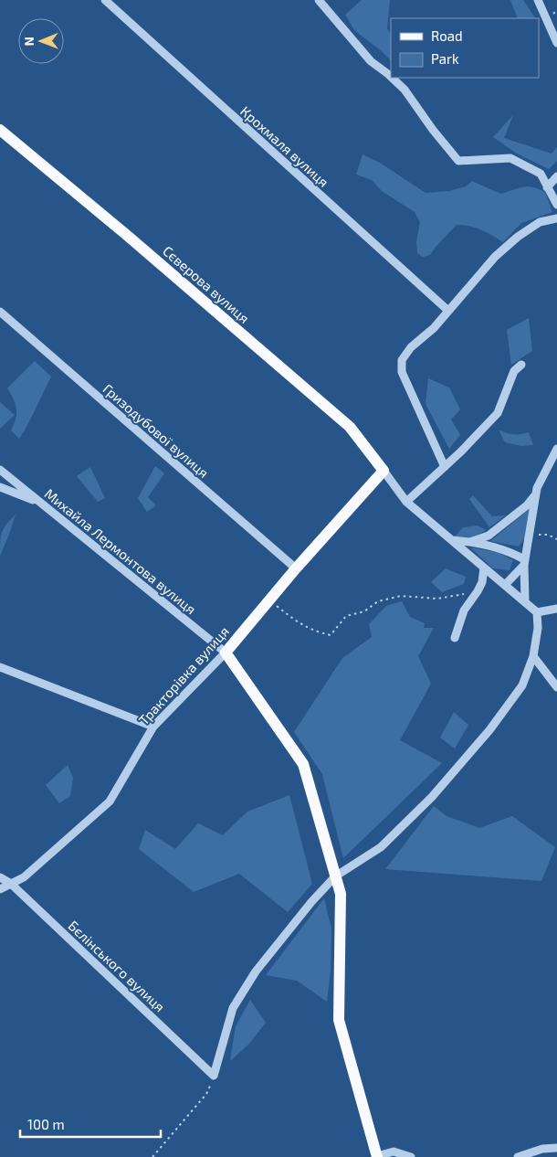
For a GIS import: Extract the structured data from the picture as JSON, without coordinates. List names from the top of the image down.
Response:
{
  "streets": {
    "main road": ["Сєверова вулиця", "Тракторівка вулиця"],
    "street": [
      "Крохмаля вулиця",
      "Гризодубової вулиця",
      "Михайла Лермонтова вулиця",
      "Бєлінського вулиця"
    ]
  },
  "crossings": [
    ["Сєверова вулиця", "Тракторівка вулиця"],
    ["Гризодубової вулиця", "Тракторівка вулиця"],
    ["Михайла Лермонтова вулиця", "Тракторівка вулиця"],
    ["Тракторівка вулиця", "Бєлінського вулиця"]
  ],
  "legend": ["Road", "Park"],
  "scale_bar": "100 m",
  "north": "left"
}
